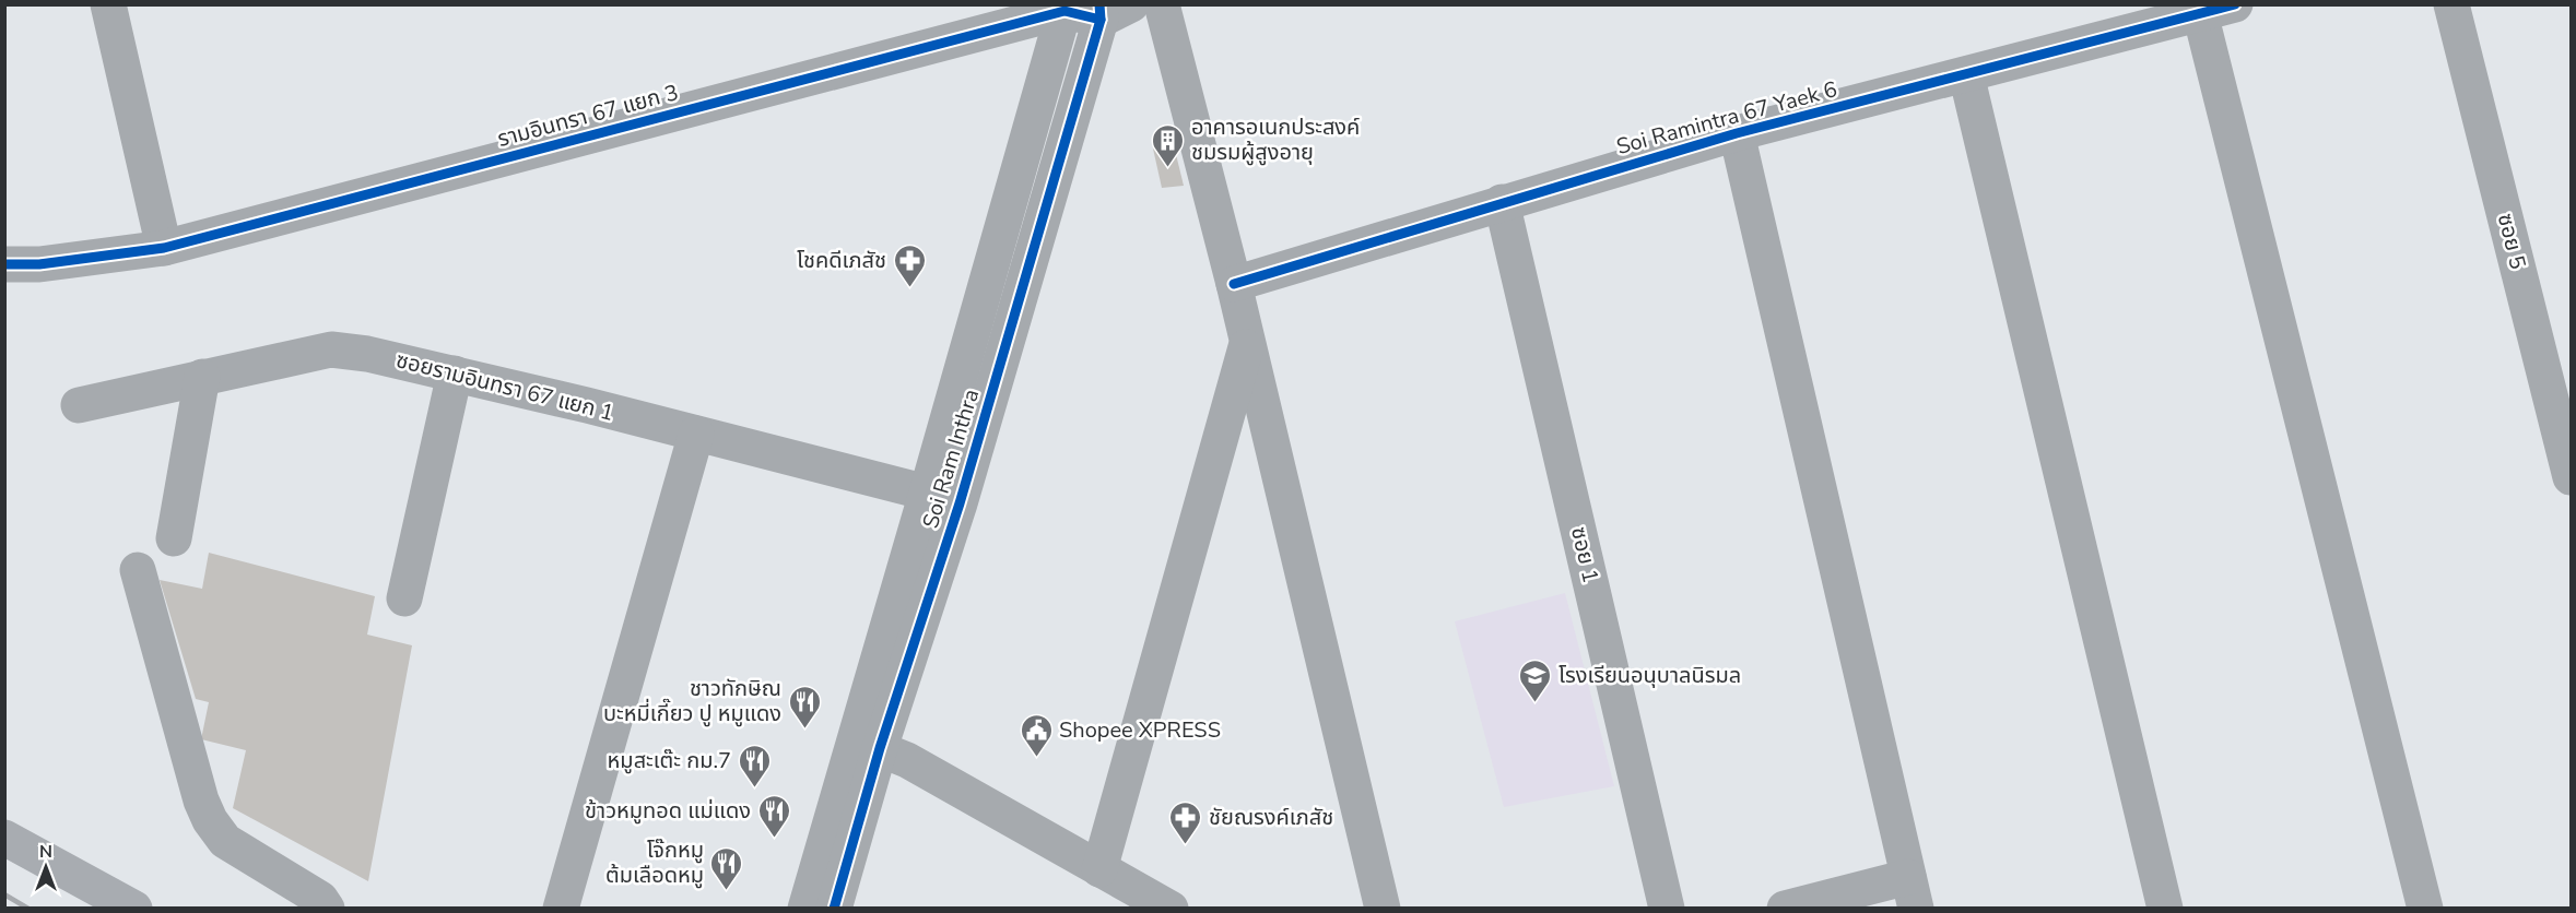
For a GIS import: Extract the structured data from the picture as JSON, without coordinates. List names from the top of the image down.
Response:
{
  "streets": {
    "street": [
      "รามอินทรา 67 แยก 3",
      "Soi Ramintra 67 Yaek 6",
      "ซอย 5",
      "ซอยรามอินทรา 67 แยก 1",
      "Soi Ram Inthra",
      "ซอย 1"
    ]
  },
  "crossings": [
    ["รามอินทรา 67 แยก 3", "Soi Ram Inthra"],
    ["Soi Ramintra 67 Yaek 6", "ซอย 1"],
    ["ซอยรามอินทรา 67 แยก 1", "Soi Ram Inthra"]
  ],
  "places": {
    "building": ["อาคารอเนกประสงค์ ชมรมผู้สูงอายุ"],
    "pharmacy": ["โชคดีเภสัช", "ชัยณรงค์เภสัช"],
    "school or university": ["โรงเรียนอนุบาลนิรมล"],
    "restaurant": [
      "ชาวทักษิณ บะหมี่เกี๊ยว ปู หมูแดง",
      "หมูสะเต๊ะ กม.7",
      "ข้าวหมูทอด แม่แดง",
      "โจ๊กหมู ต้มเลือดหมู"
    ],
    "public building": ["Shopee XPRESS"]
  },
  "north": "top"
}
